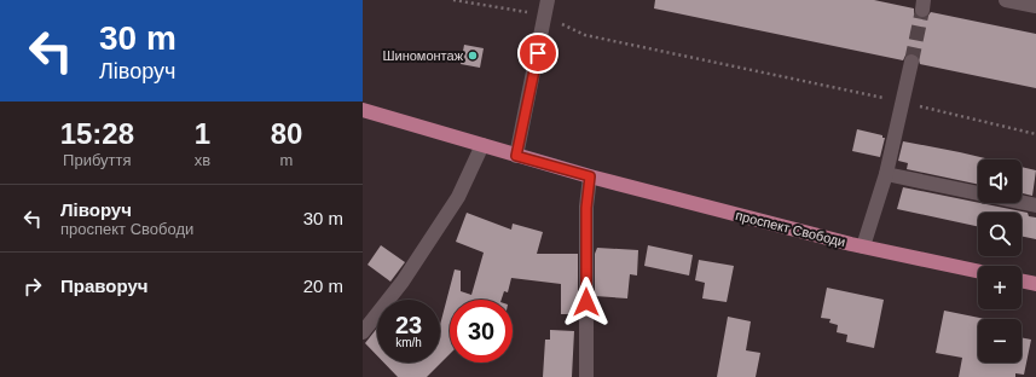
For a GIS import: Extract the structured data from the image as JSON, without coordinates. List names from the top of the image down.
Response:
{
  "streets": {
    "main road": ["проспект Свободи"]
  },
  "places": ["Шиномонтаж"],
  "page": {
    "turn": ["30 m", "Ліворуч"],
    "eta": [
      "15:28",
      "Прибуття",
      "1",
      "хв",
      "80",
      "m"
    ],
    "map_buttons": ["+", "−"],
    "list": [
      {
        "name": "Ліворуч",
        "note": "проспект Свободи",
        "value": "30 m"
      },
      {
        "name": "Праворуч",
        "value": "20 m"
      }
    ],
    "speed": "23 km/h",
    "limit": "30"
  }
}
